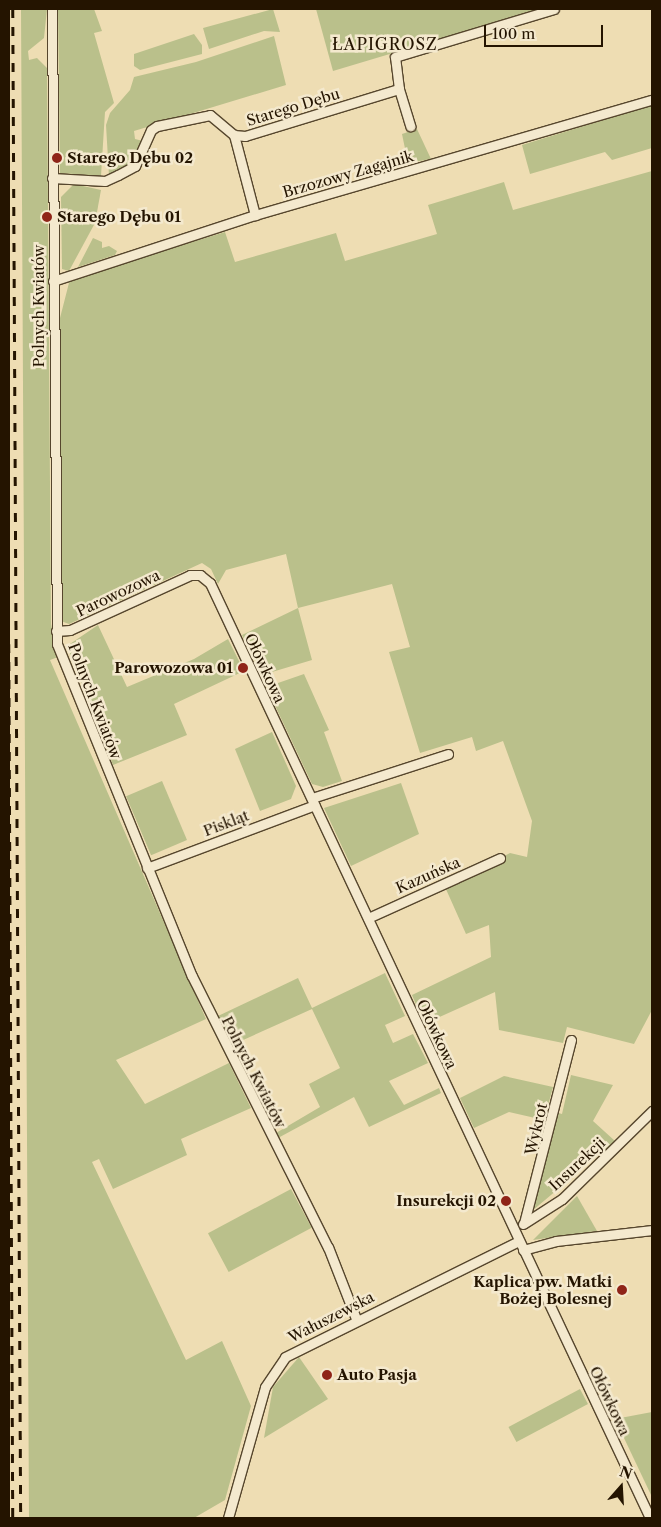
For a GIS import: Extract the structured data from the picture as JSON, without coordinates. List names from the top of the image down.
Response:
{
  "streets": {
    "street": [
      "Starego Dębu",
      "Brzozowy Zagajnik",
      "Polnych Kwiatów",
      "Parowozowa",
      "Ołówkowa",
      "Piskląt",
      "Kazuńska",
      "Wykrot",
      "Insurekcji",
      "Wałuszewska"
    ]
  },
  "crossings": [
    ["Starego Dębu", "Polnych Kwiatów"],
    ["Brzozowy Zagajnik", "Polnych Kwiatów"],
    ["Polnych Kwiatów", "Parowozowa"],
    ["Polnych Kwiatów", "Piskląt"],
    ["Polnych Kwiatów", "Wałuszewska"],
    ["Parowozowa", "Ołówkowa"],
    ["Ołówkowa", "Piskląt"],
    ["Ołówkowa", "Kazuńska"],
    ["Ołówkowa", "Insurekcji"],
    ["Ołówkowa", "Wałuszewska"],
    ["Wykrot", "Insurekcji"]
  ],
  "districts": ["ŁAPIGROSZ"],
  "places": [
    "Starego Dębu 02",
    "Starego Dębu 01",
    "Parowozowa 01",
    "Insurekcji 02",
    "Kaplica pw. Matki Bożej Bolesnej",
    "Auto Pasja"
  ],
  "scale_bar": "100 m",
  "north": "top"
}
